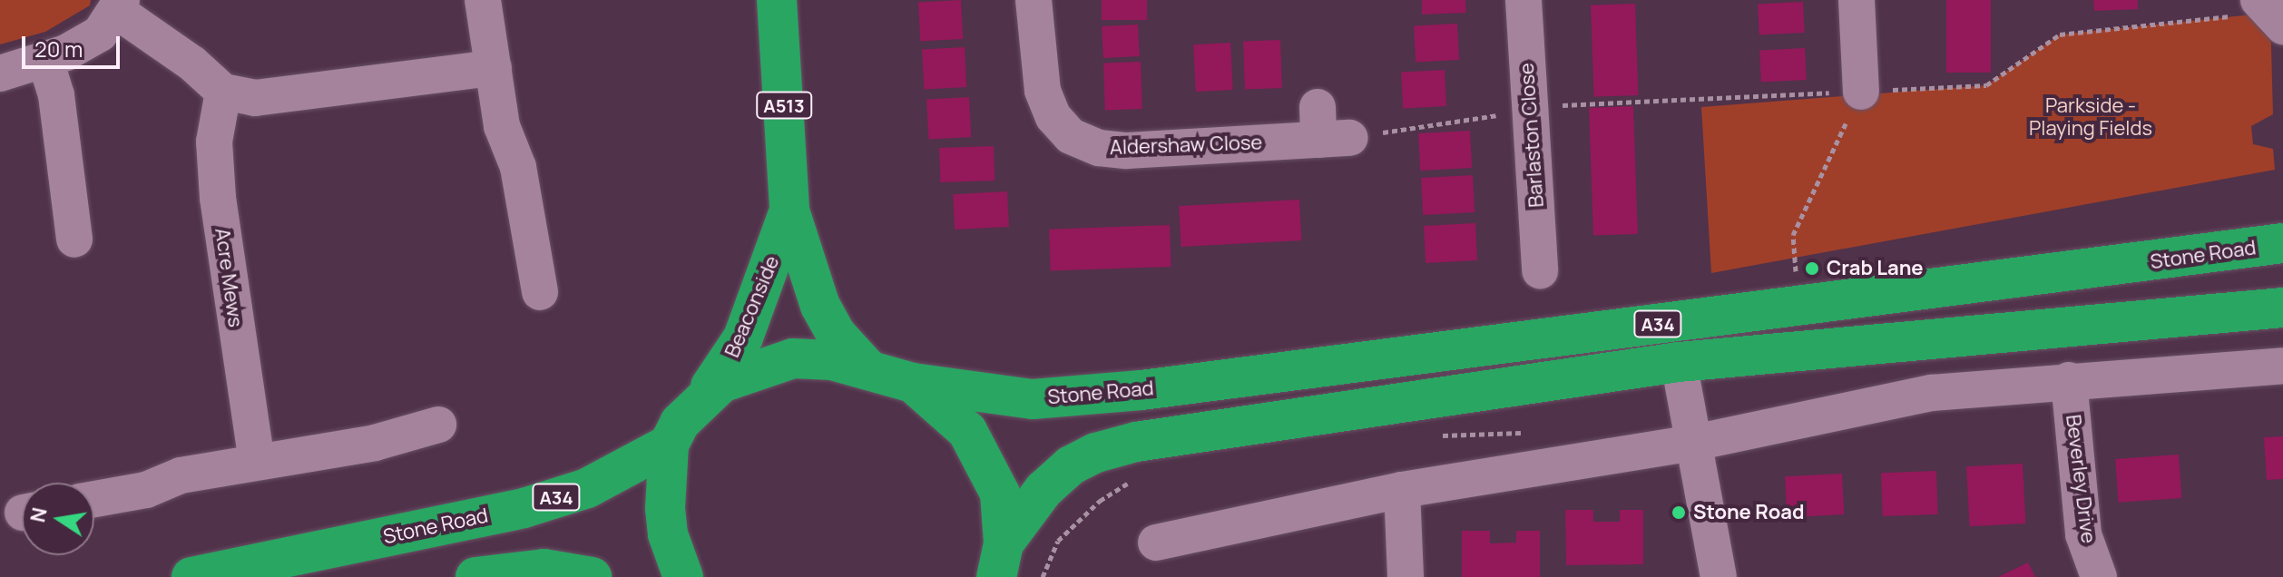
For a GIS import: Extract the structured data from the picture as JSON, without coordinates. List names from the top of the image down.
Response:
{
  "streets": {
    "highway": [
      "A513",
      "Stone Road",
      "Beaconside",
      "A34"
    ],
    "street": [
      "Barlaston Close",
      "Aldershaw Close",
      "Acre Mews",
      "Beverley Drive"
    ]
  },
  "crossings": [
    ["Stone Road", "Beaconside"]
  ],
  "parks": ["Parkside - Playing Fields"],
  "places": ["Crab Lane", "Stone Road"],
  "scale_bar": "20 m",
  "north": "left"
}
